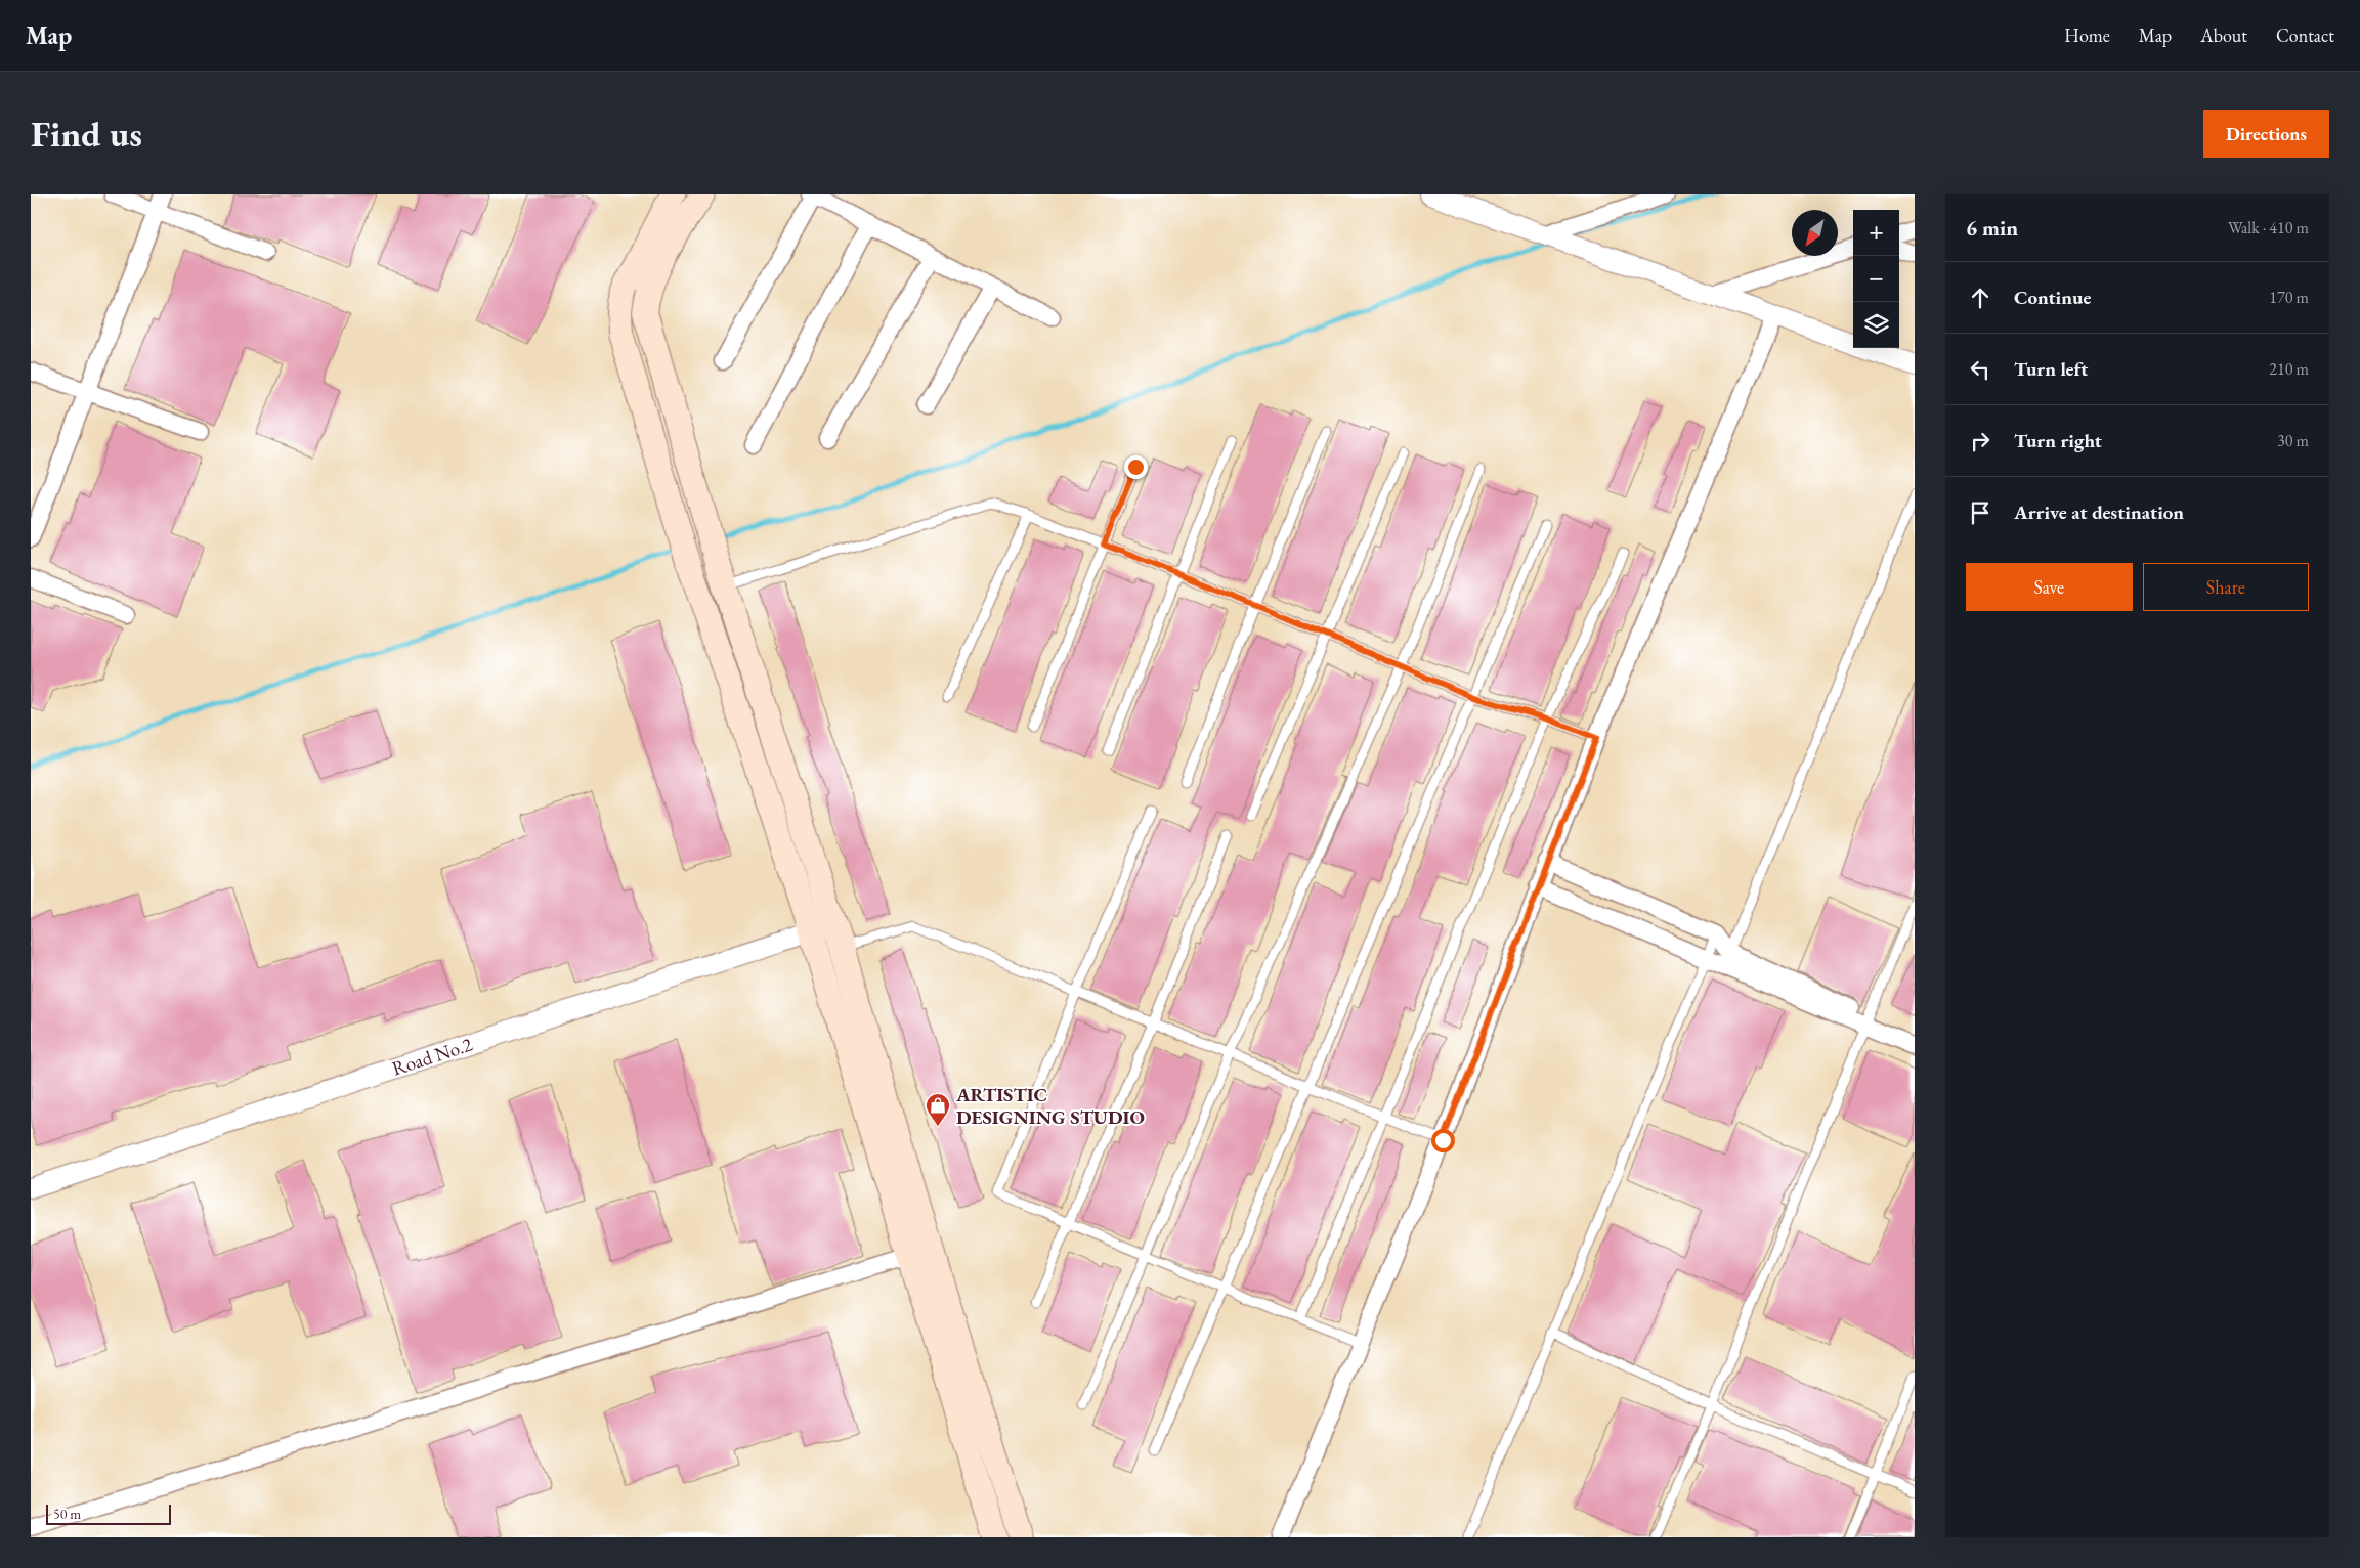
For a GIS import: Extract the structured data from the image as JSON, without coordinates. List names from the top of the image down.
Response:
{
  "streets": {
    "street": ["Road No.2"]
  },
  "places": {
    "shop": ["ARTISTIC DESIGNING STUDIO"]
  },
  "scale_bar": "50 m",
  "north": "bottom left",
  "page": {
    "header": "Map",
    "nav": [
      "Home",
      "Map",
      "About",
      "Contact"
    ],
    "buttons": [
      "Directions",
      ["Save", "Share"]
    ],
    "title": "Find us",
    "heading": ["6 min", "Walk · 410 m"],
    "map_buttons": ["+", "−"],
    "list": [
      ["Continue", "170 m"],
      ["Turn left", "210 m"],
      ["Turn right", "30 m"],
      "Arrive at destination"
    ],
    "scale": "50 m"
  }
}
